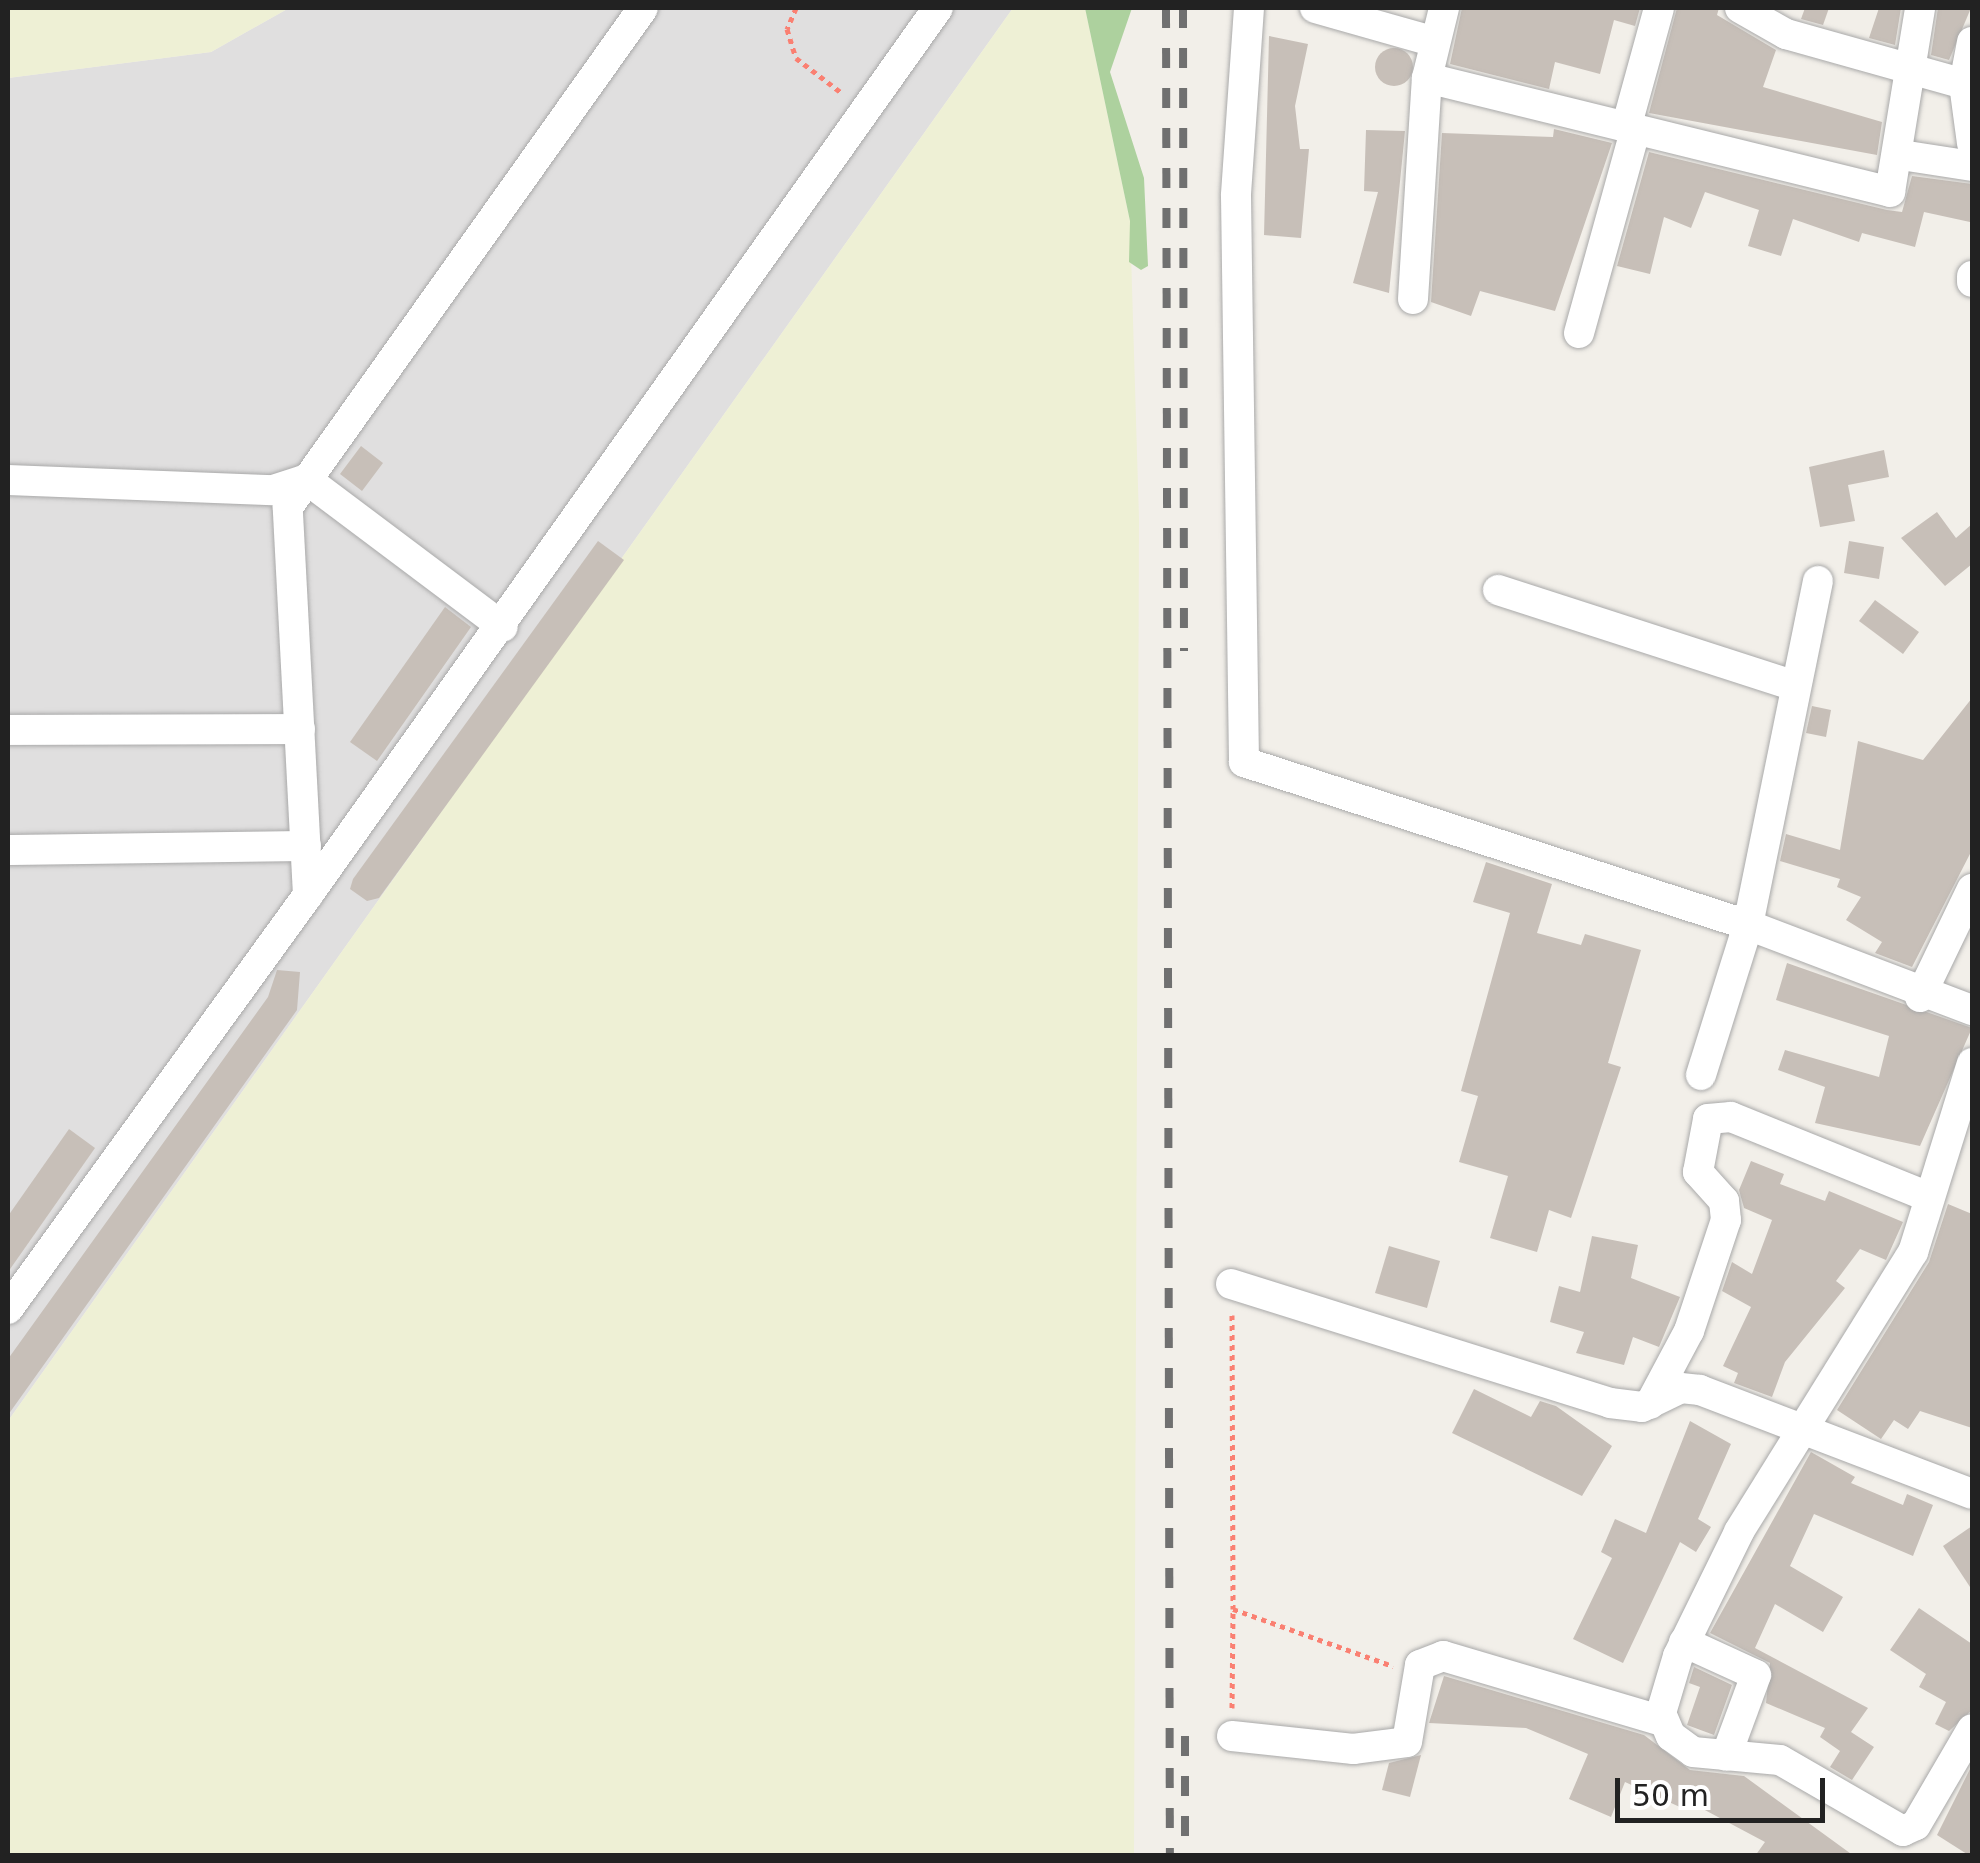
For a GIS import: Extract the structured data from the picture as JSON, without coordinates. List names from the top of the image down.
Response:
{
  "scale_bar": "50 m"
}
